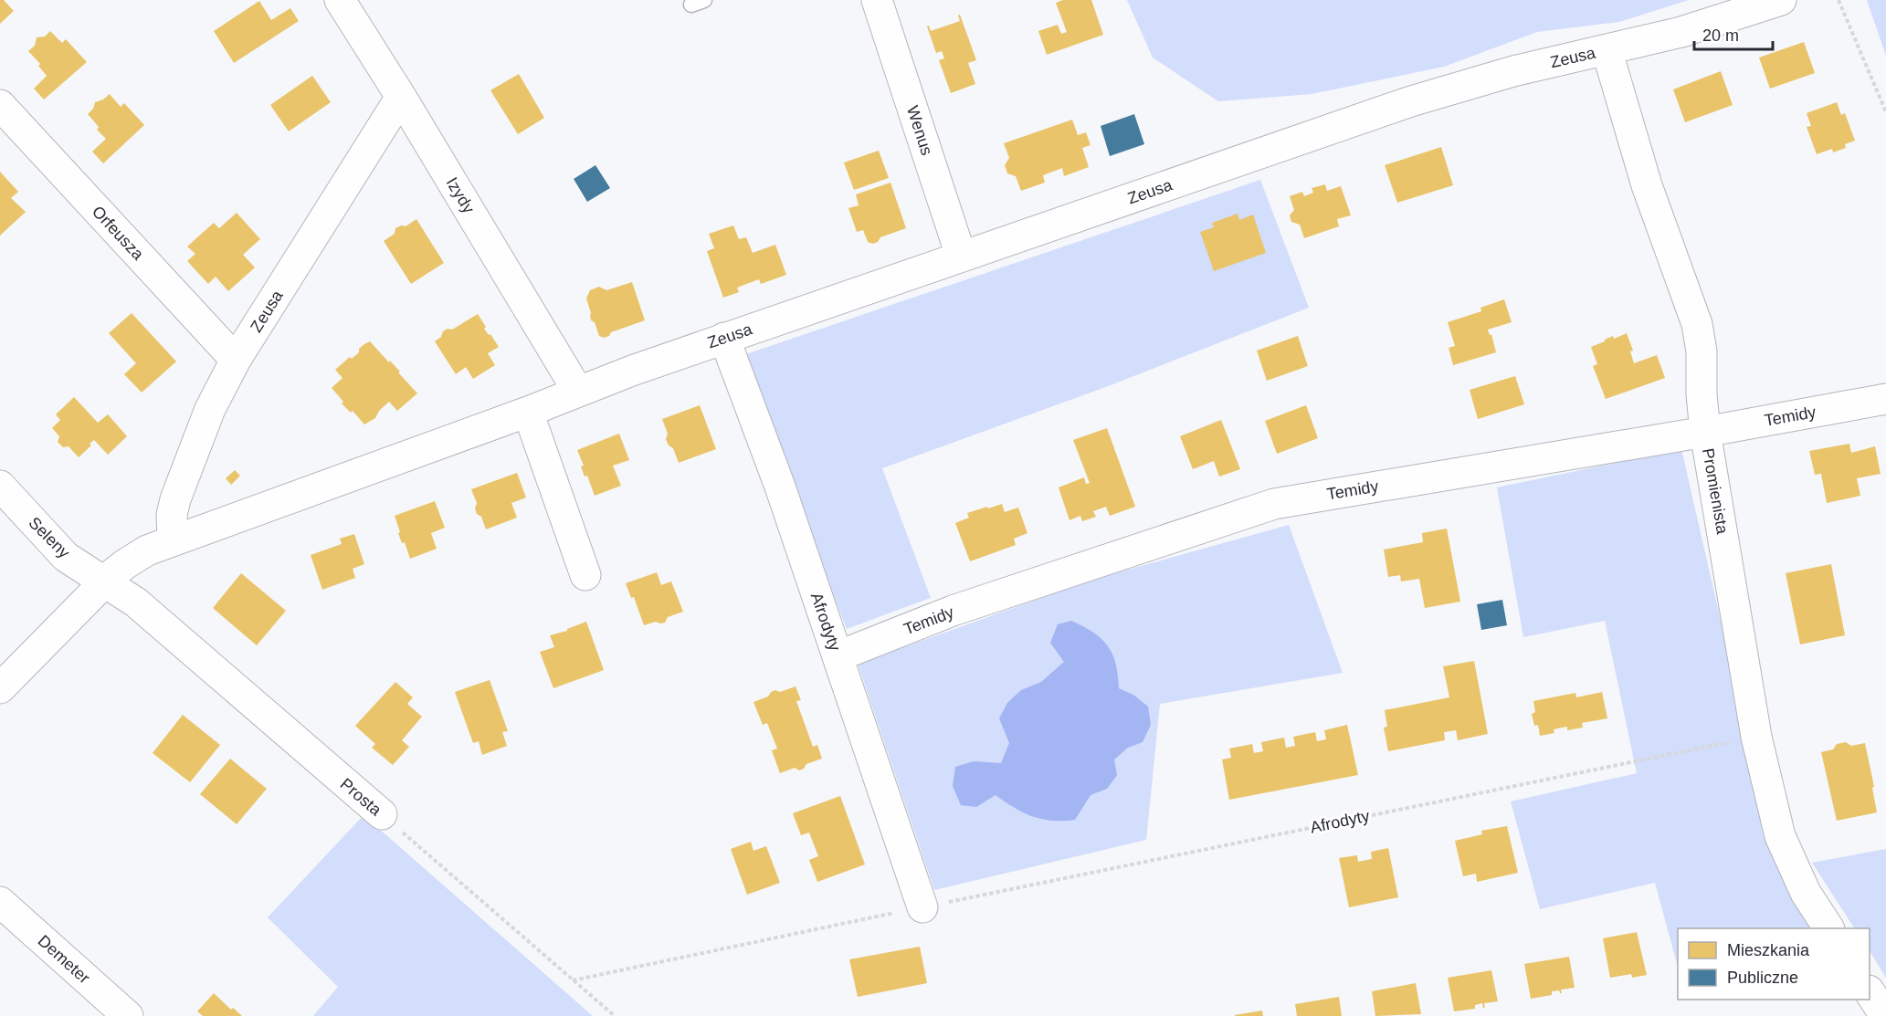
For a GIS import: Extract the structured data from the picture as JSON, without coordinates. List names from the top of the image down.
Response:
{
  "streets": {
    "street": [
      "Zeusa",
      "Wenus",
      "Izydy",
      "Orfeusza",
      "Temidy",
      "Promienista",
      "Seleny",
      "Afrodyty",
      "Prosta",
      "Demeter"
    ]
  },
  "crossings": [
    ["Zeusa", "Wenus"],
    ["Zeusa", "Izydy"],
    ["Zeusa", "Orfeusza"],
    ["Zeusa", "Promienista"],
    ["Zeusa", "Seleny"],
    ["Zeusa", "Afrodyty"],
    ["Zeusa", "Prosta"],
    ["Temidy", "Promienista"],
    ["Temidy", "Afrodyty"],
    ["Promienista", "Afrodyty"],
    ["Seleny", "Prosta"],
    ["Afrodyty", "Prosta"]
  ],
  "legend": ["Mieszkania", "Publiczne"],
  "scale_bar": "20 m"
}
